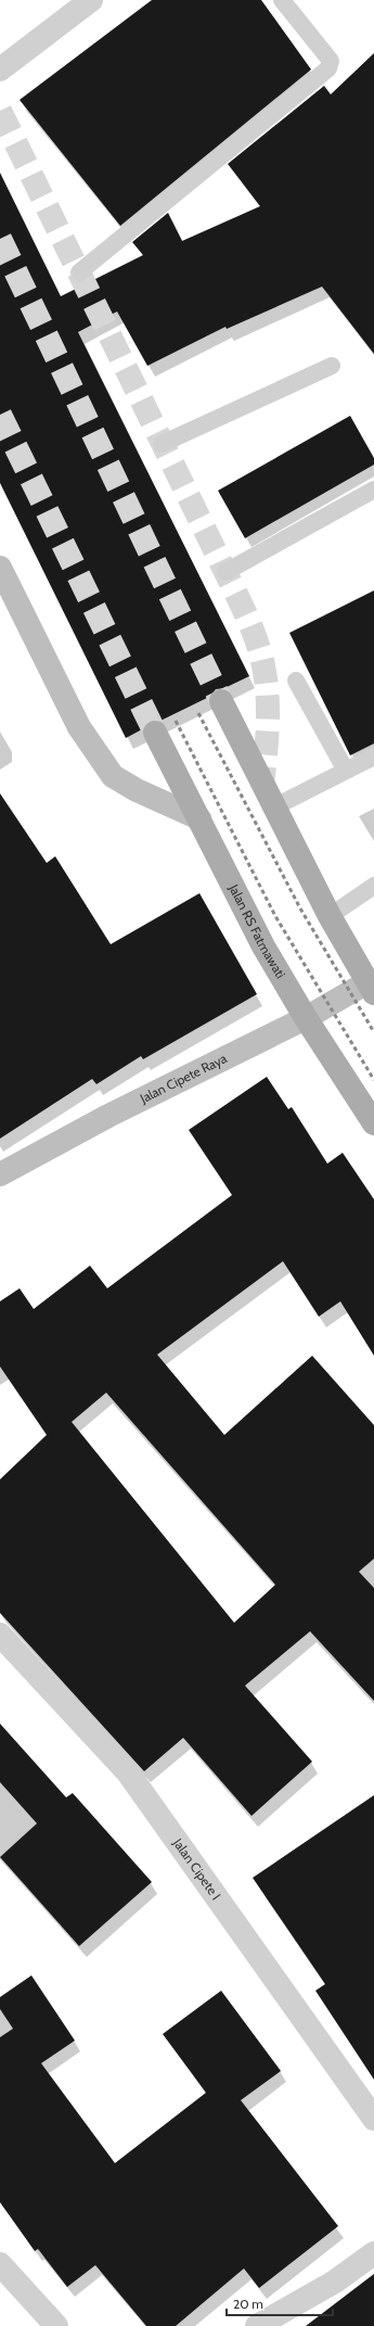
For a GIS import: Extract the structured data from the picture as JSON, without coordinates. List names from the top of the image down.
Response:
{
  "streets": {
    "main road": ["Jalan RS Fatmawati", "Jalan Cipete Raya"],
    "street": ["Jalan Cipete I"]
  },
  "crossings": [
    ["Jalan RS Fatmawati", "Jalan Cipete Raya"]
  ],
  "scale_bar": "20 m"
}
